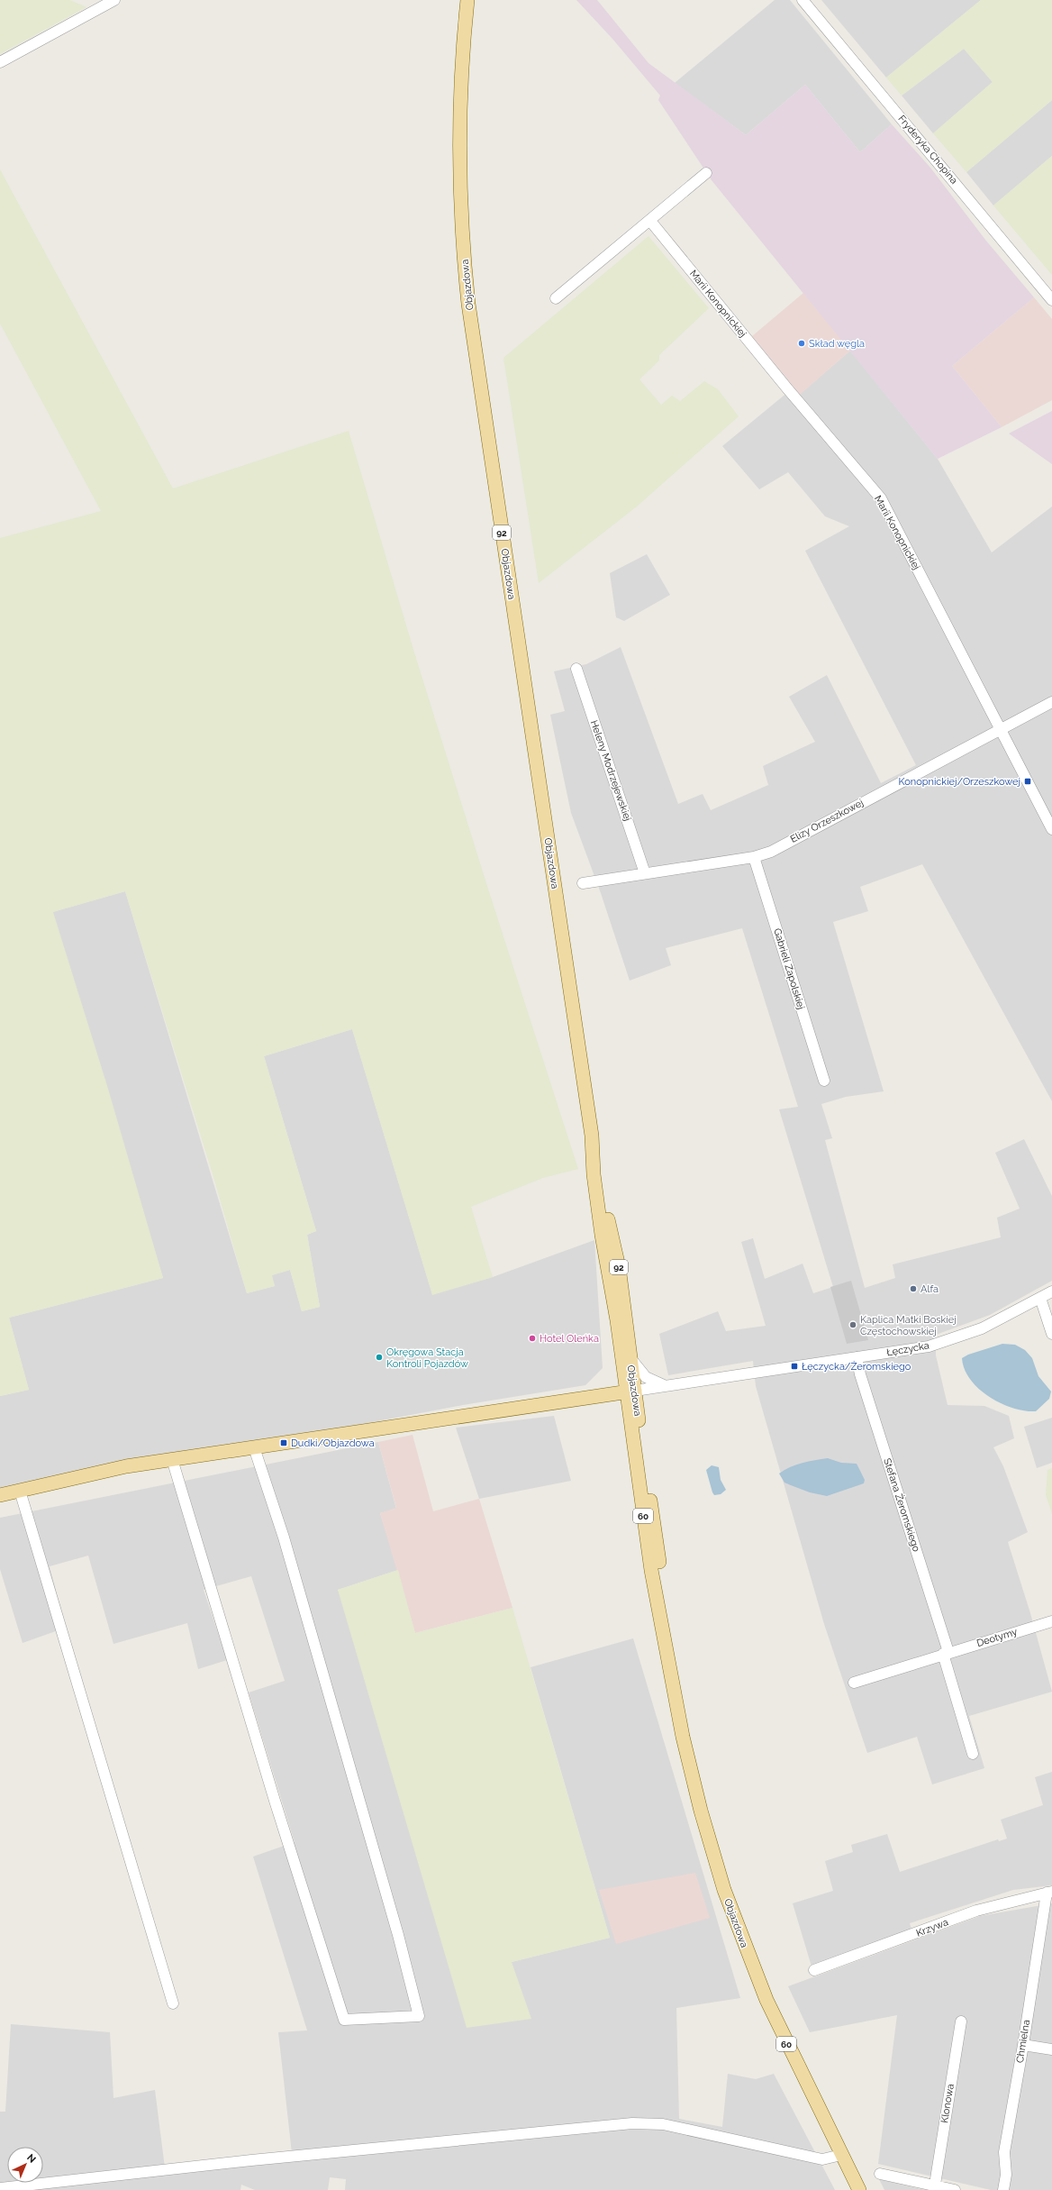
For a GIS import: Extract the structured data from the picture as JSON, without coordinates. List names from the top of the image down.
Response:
{
  "streets": {
    "main road": ["Objazdowa", "92", "60"],
    "street": [
      "Fryderyka Chopina",
      "Marii Konopnickiej",
      "Heleny Modrzejewskiej",
      "Elizy Orzeszkowej",
      "Gabrieli Zapolskiej",
      "Łęczycka",
      "Stefana Żeromskiego",
      "Deotymy",
      "Krzywa",
      "Chmielna",
      "Klonowa"
    ]
  },
  "crossings": [
    ["Objazdowa", "Łęczycka"],
    ["Marii Konopnickiej", "Elizy Orzeszkowej"],
    ["Heleny Modrzejewskiej", "Elizy Orzeszkowej"],
    ["Elizy Orzeszkowej", "Gabrieli Zapolskiej"],
    ["Łęczycka", "Stefana Żeromskiego"],
    ["Stefana Żeromskiego", "Deotymy"],
    ["Krzywa", "Chmielna"]
  ],
  "places": {
    "other": [
      "Skład węgla",
      "Alfa",
      "Kaplica Matki Boskiej Częstochowskiej",
      "Hotel Oleńka",
      "Okręgowa Stacja Kontroli Pojazdów"
    ],
    "transit": ["Konopnickiej/Orzeszkowej", "Łęczycka/Żeromskiego", "Dudki/Objazdowa"]
  },
  "north": "top right"
}
